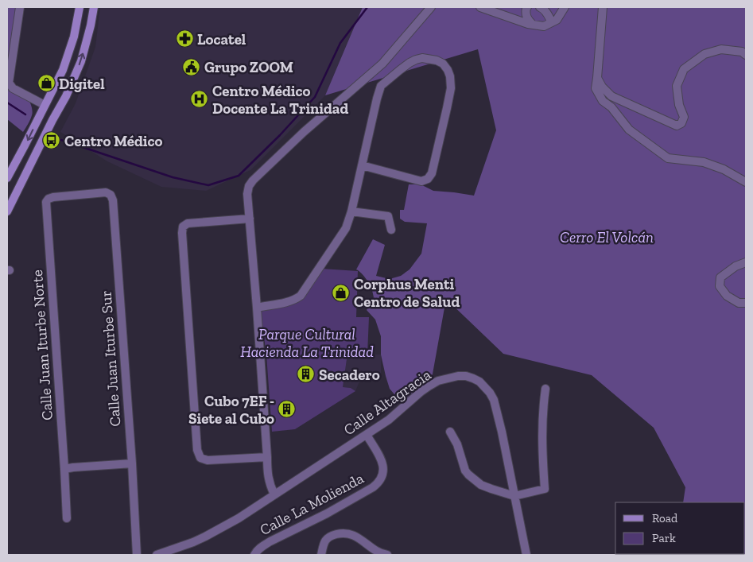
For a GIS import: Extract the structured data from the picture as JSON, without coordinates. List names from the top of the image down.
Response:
{
  "streets": {
    "street": [
      "Calle Juan Iturbe Norte",
      "Calle Juan Iturbe Sur",
      "Calle Altagracia",
      "Calle La Molienda"
    ]
  },
  "crossings": [
    ["Calle Juan Iturbe Norte", "Calle Juan Iturbe Sur"],
    ["Calle Altagracia", "Calle La Molienda"]
  ],
  "parks": ["Cerro El Volcán", "Parque Cultural Hacienda La Trinidad"],
  "places": {
    "pharmacy": ["Locatel"],
    "public building": ["Grupo ZOOM"],
    "shop": ["Digitel", "Corphus Menti Centro de Salud"],
    "hospital": ["Centro Médico Docente La Trinidad"],
    "bus stop": ["Centro Médico"],
    "building": ["Secadero", "Cubo 7EF - Siete al Cubo"]
  },
  "legend": ["Road", "Park"]
}
